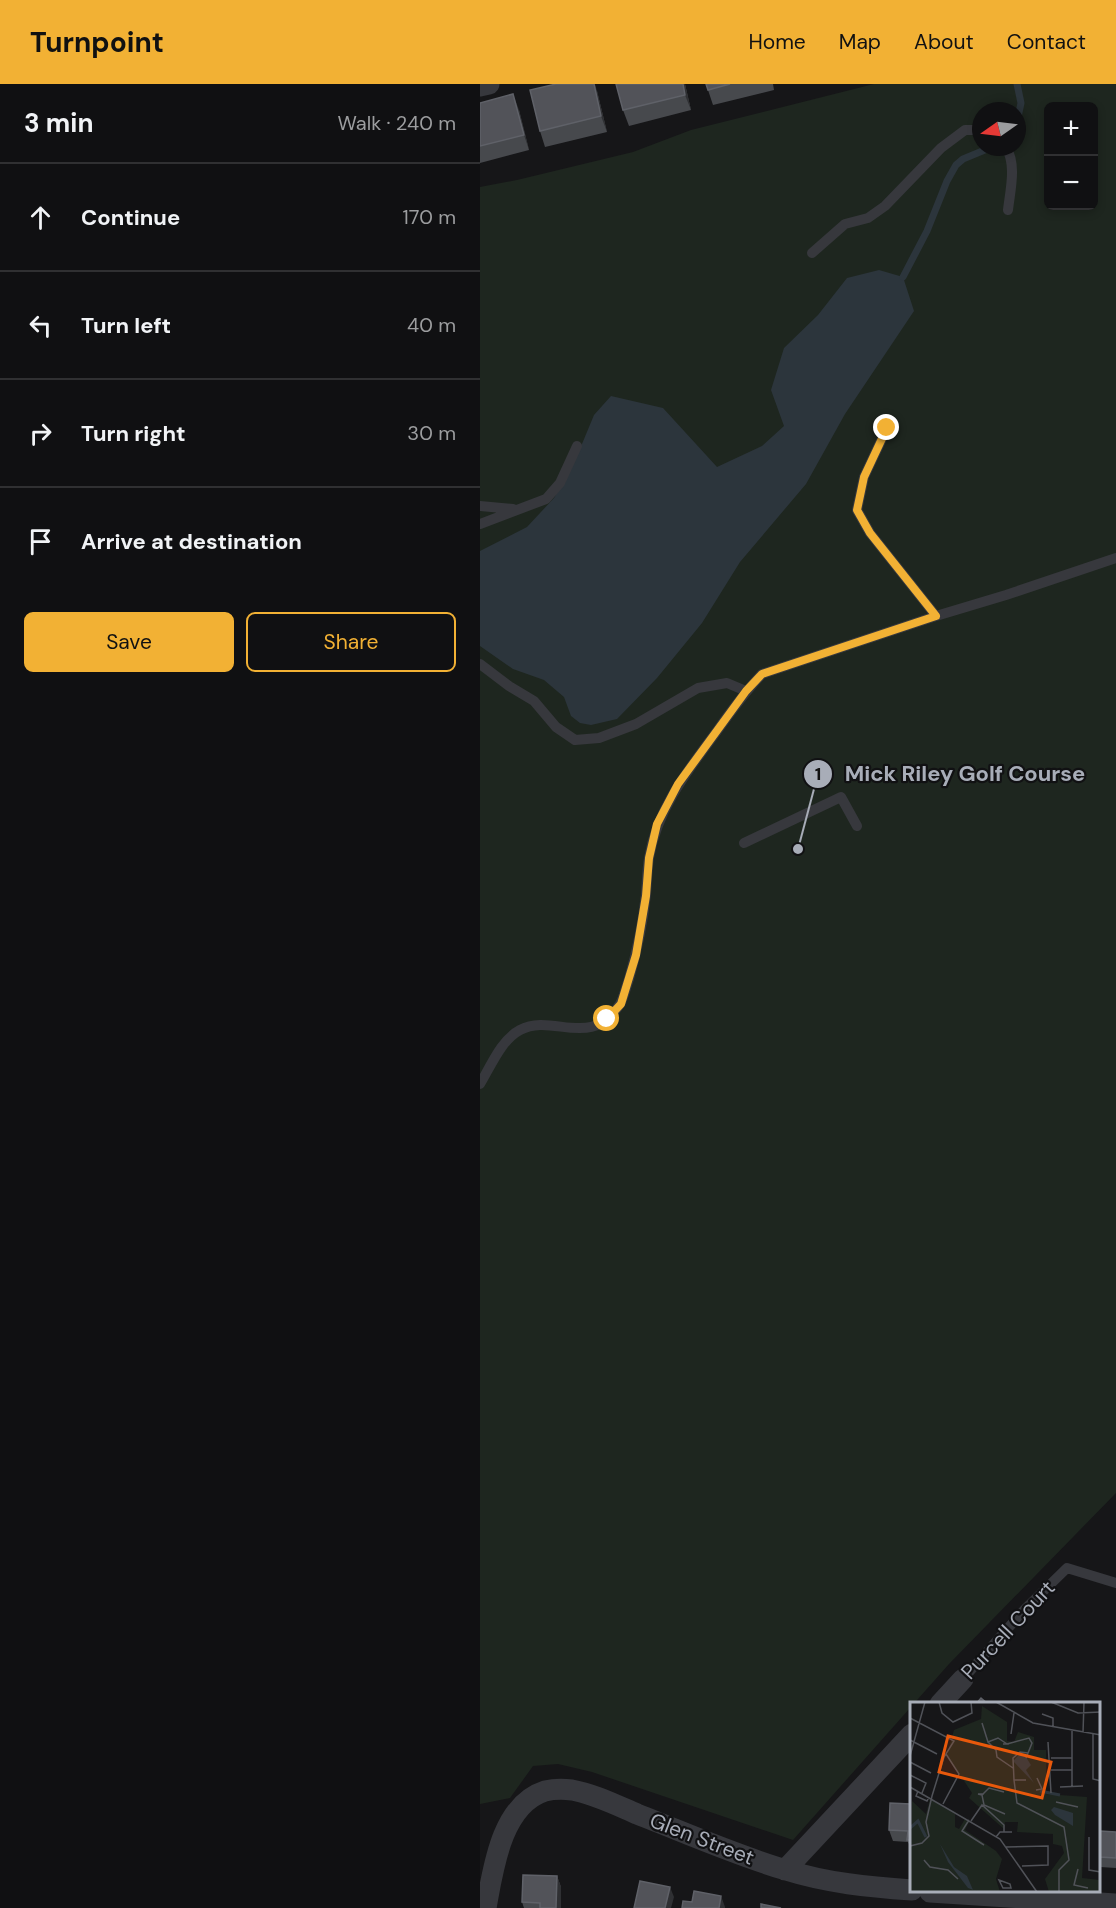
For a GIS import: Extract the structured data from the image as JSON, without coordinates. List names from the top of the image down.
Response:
{
  "streets": {
    "street": ["Purcell Court", "Glen Street"]
  },
  "places": ["Mick Riley Golf Course"],
  "north": "left",
  "page": {
    "header": "Turnpoint",
    "nav": [
      "Home",
      "Map",
      "About",
      "Contact"
    ],
    "heading": ["3 min", "Walk · 240 m"],
    "map_buttons": ["+", "−"],
    "list": [
      ["Continue", "170 m"],
      ["Turn left", "40 m"],
      ["Turn right", "30 m"],
      "Arrive at destination"
    ],
    "buttons": ["Save", "Share"]
  }
}
